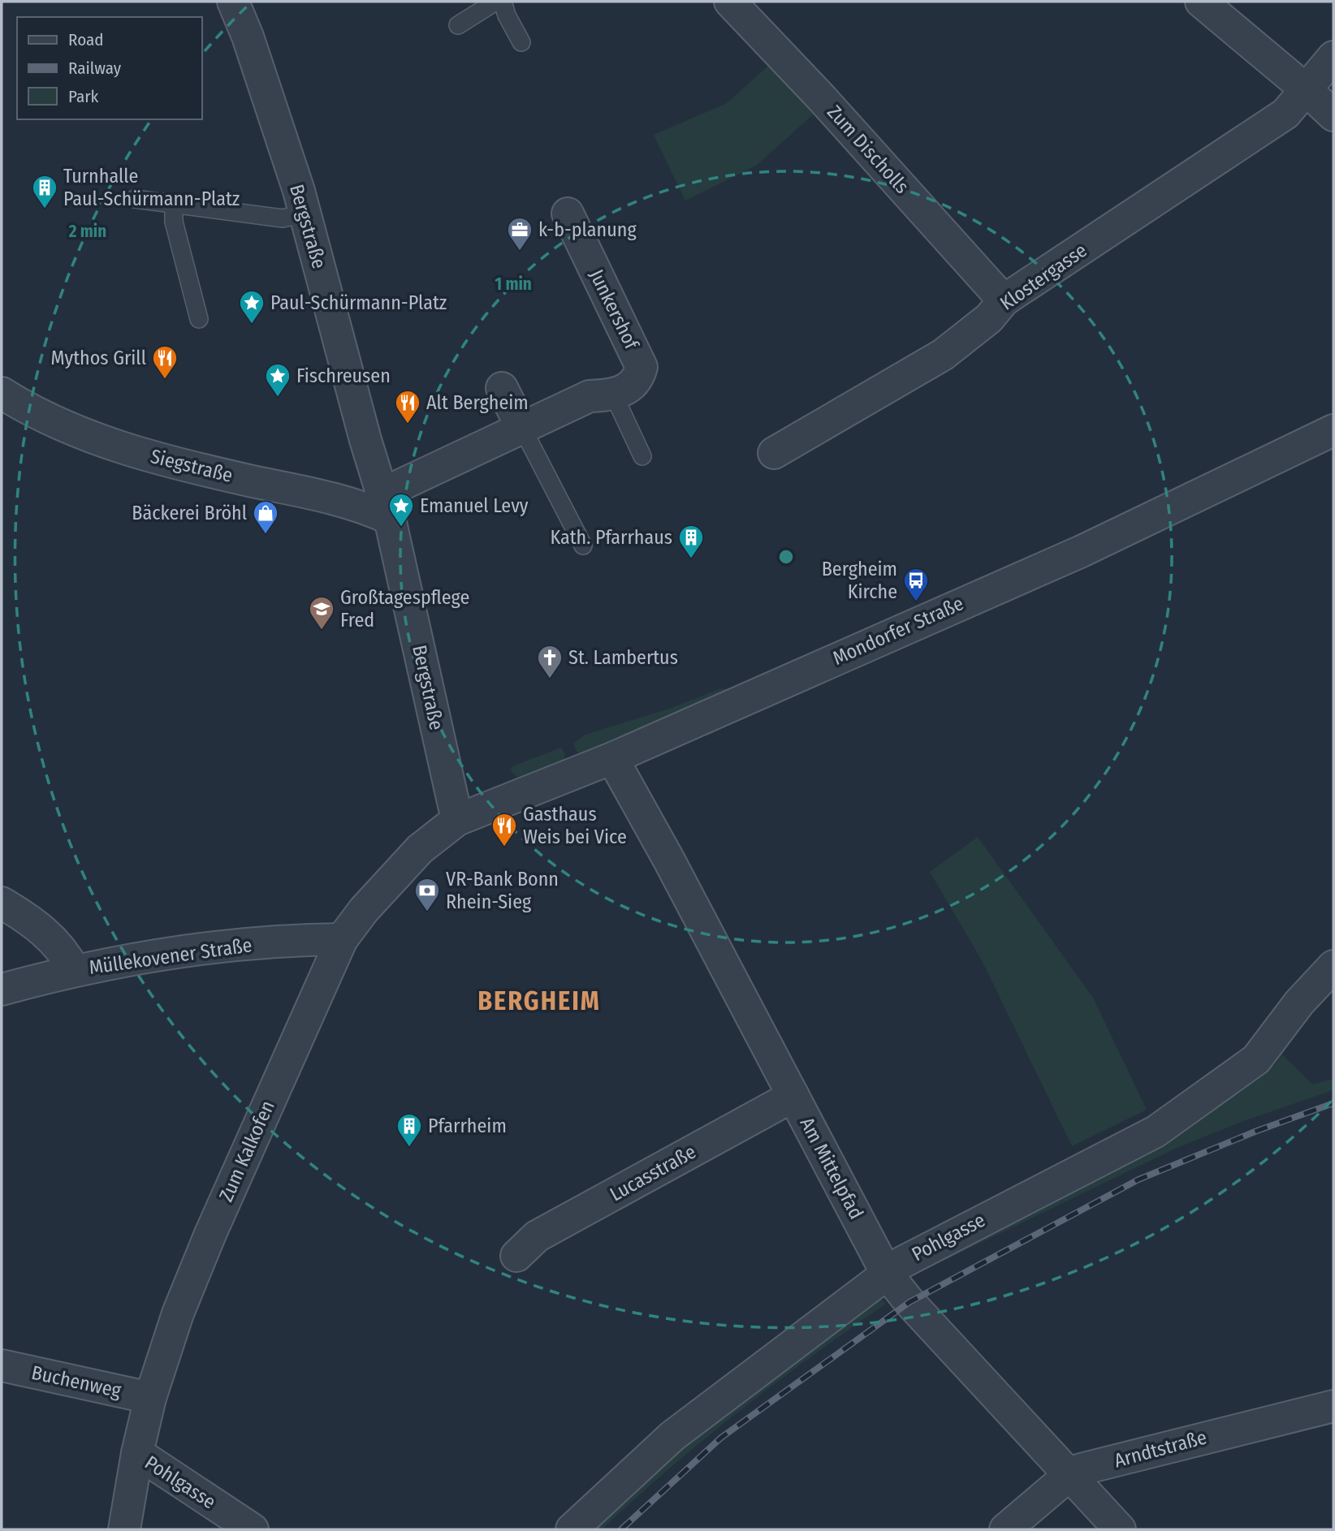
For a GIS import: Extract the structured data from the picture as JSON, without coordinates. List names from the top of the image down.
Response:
{
  "streets": {
    "street": [
      "Zum Discholls",
      "Bergstraße",
      "Klostergasse",
      "Junkershof",
      "Siegstraße",
      "Mondorfer Straße",
      "Müllekovener Straße",
      "Zum Kalkofen",
      "Am Mittelpfad",
      "Lucasstraße",
      "Pohlgasse",
      "Buchenweg",
      "Arndtstraße"
    ]
  },
  "crossings": [
    ["Zum Discholls", "Klostergasse"],
    ["Bergstraße", "Junkershof"],
    ["Bergstraße", "Siegstraße"],
    ["Bergstraße", "Mondorfer Straße"],
    ["Bergstraße", "Zum Kalkofen"],
    ["Junkershof", "Siegstraße"],
    ["Mondorfer Straße", "Zum Kalkofen"],
    ["Mondorfer Straße", "Am Mittelpfad"],
    ["Müllekovener Straße", "Zum Kalkofen"],
    ["Zum Kalkofen", "Pohlgasse"],
    ["Zum Kalkofen", "Buchenweg"],
    ["Am Mittelpfad", "Lucasstraße"],
    ["Am Mittelpfad", "Pohlgasse"],
    ["Am Mittelpfad", "Arndtstraße"]
  ],
  "districts": ["BERGHEIM"],
  "places": {
    "building": ["Turnhalle Paul-Schürmann-Platz", "Kath. Pfarrhaus", "Pfarrheim"],
    "office": ["k-b-planung"],
    "place": ["Paul-Schürmann-Platz", "Fischreusen", "Emanuel Levy"],
    "restaurant": ["Mythos Grill", "Alt Bergheim", "Gasthaus Weis bei Vice"],
    "shop": ["Bäckerei Bröhl"],
    "bus stop": ["Bergheim Kirche"],
    "school or university": ["Großtagespflege Fred"],
    "church": ["St. Lambertus"],
    "bank": ["VR-Bank Bonn Rhein-Sieg"]
  },
  "legend": ["Road", "Railway", "Park"],
  "rings": ["2 min", "1 min"]
}
